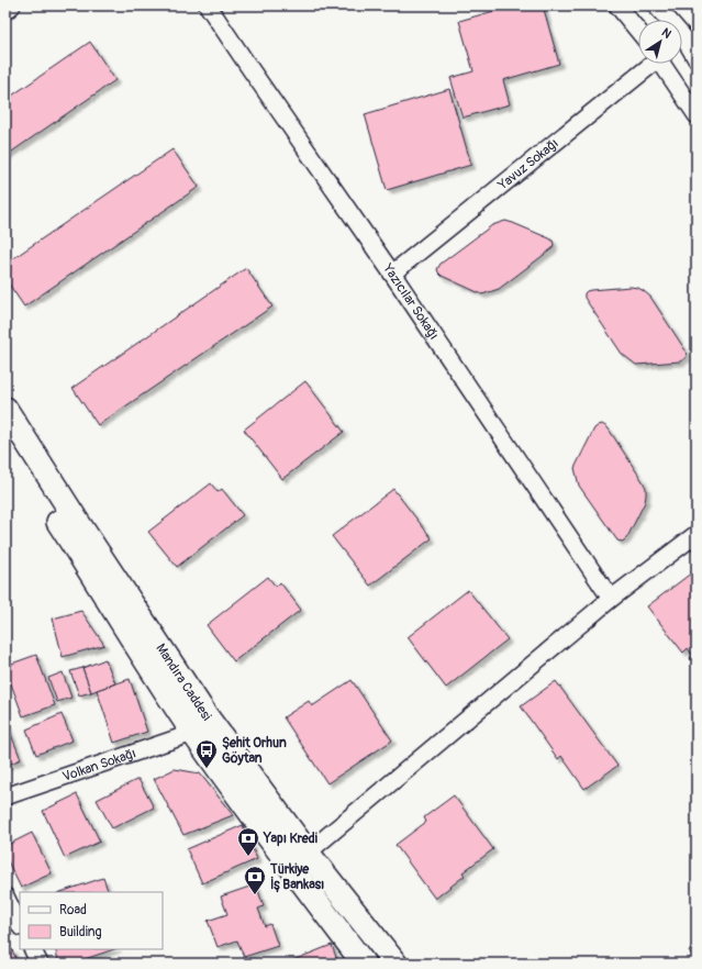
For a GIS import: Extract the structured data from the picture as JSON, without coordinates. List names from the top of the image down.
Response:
{
  "streets": {
    "main road": ["Mandıra Caddesi"],
    "street": ["Yavuz Sokağı", "Yazıcılar Sokağı", "Volkan Sokağı"]
  },
  "crossings": [
    ["Yavuz Sokağı", "Yazıcılar Sokağı"],
    ["Mandıra Caddesi", "Volkan Sokağı"]
  ],
  "places": {
    "bus stop": ["Şehit Orhun Göytan"],
    "bank": ["Yapı Kredi", "Türkiye İş Bankası"]
  },
  "legend": ["Road", "Building"],
  "north": "top right"
}
